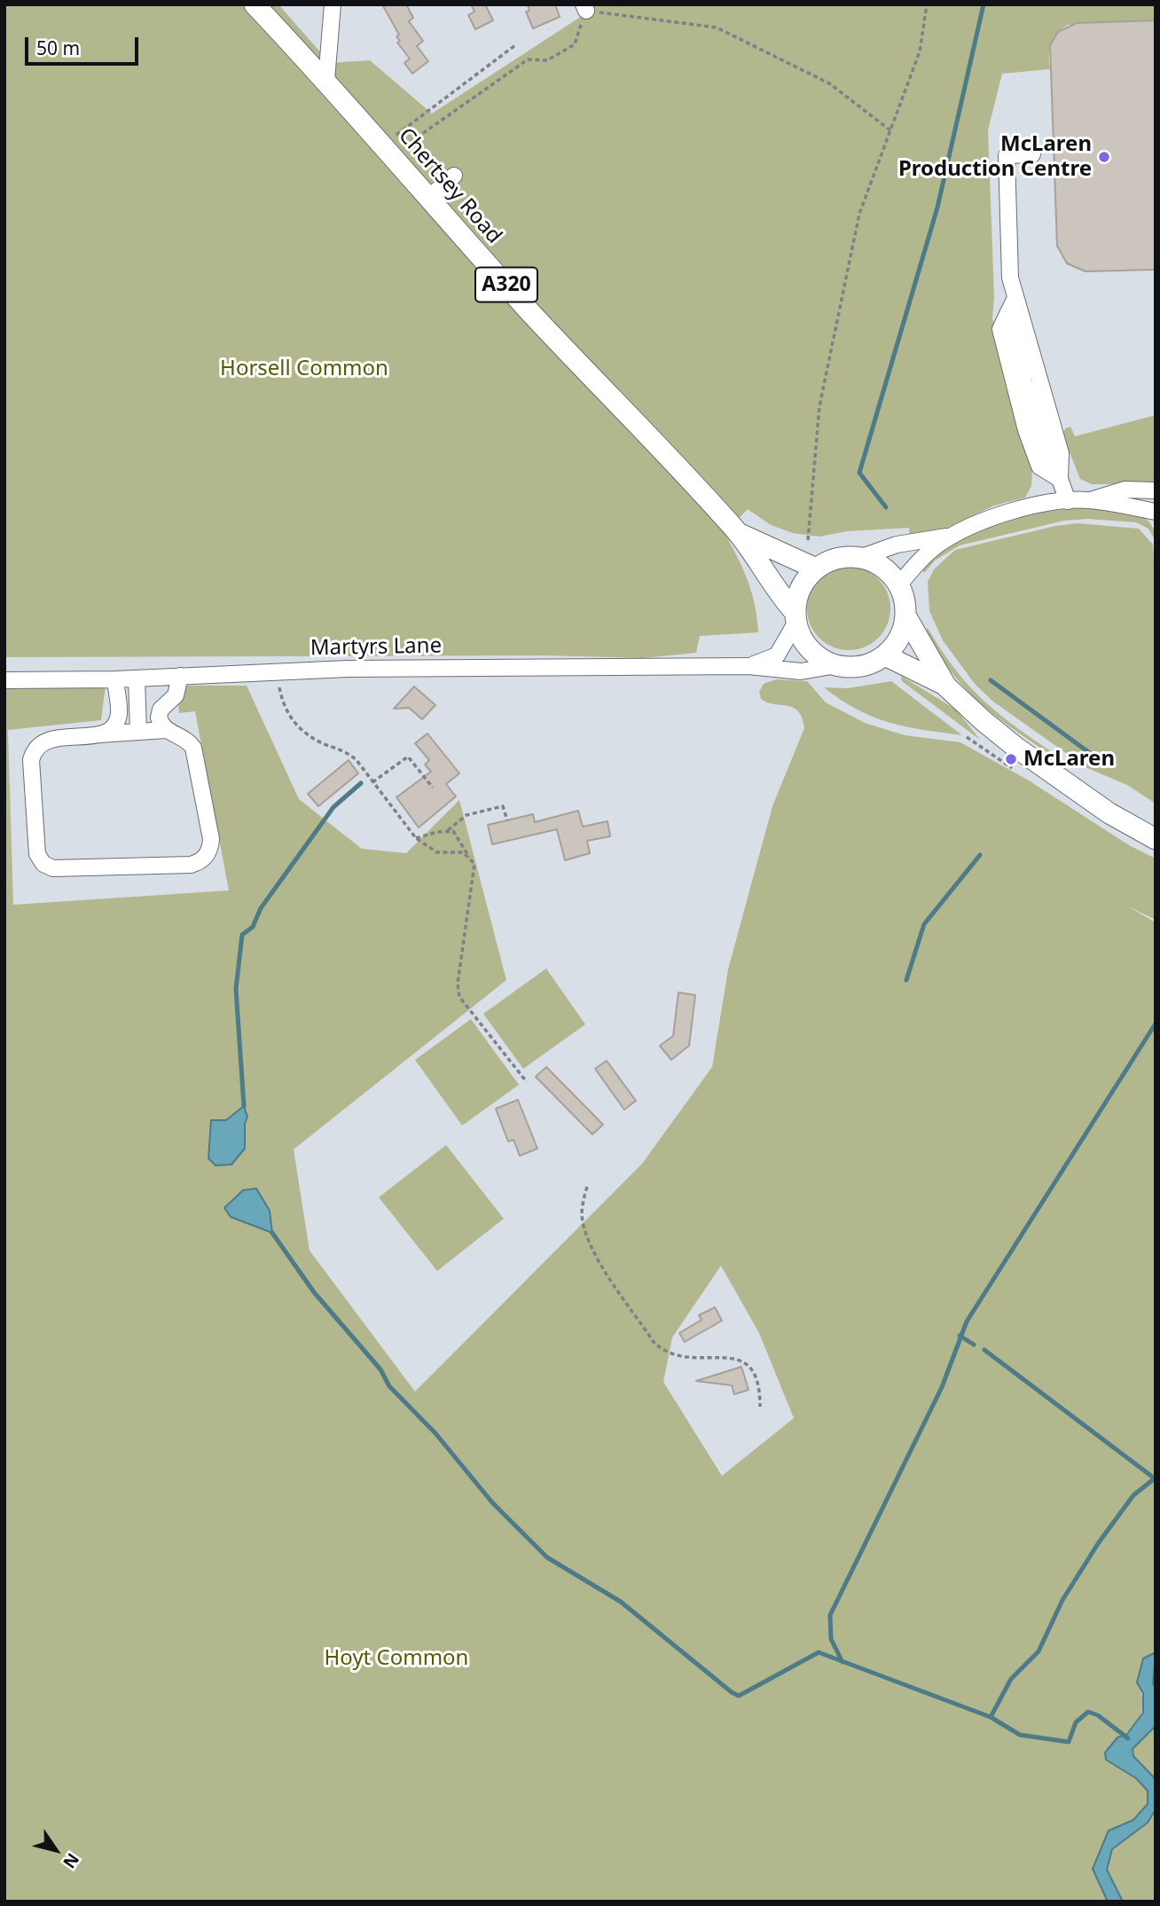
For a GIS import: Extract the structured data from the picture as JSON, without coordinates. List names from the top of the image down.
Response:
{
  "streets": {
    "main road": ["Chertsey Road", "A320"],
    "street": ["Martyrs Lane"]
  },
  "crossings": [
    ["Chertsey Road", "Martyrs Lane"]
  ],
  "parks": ["Horsell Common", "Hoyt Common"],
  "places": ["McLaren Production Centre", "McLaren"],
  "scale_bar": "50 m",
  "north": "bottom right"
}
